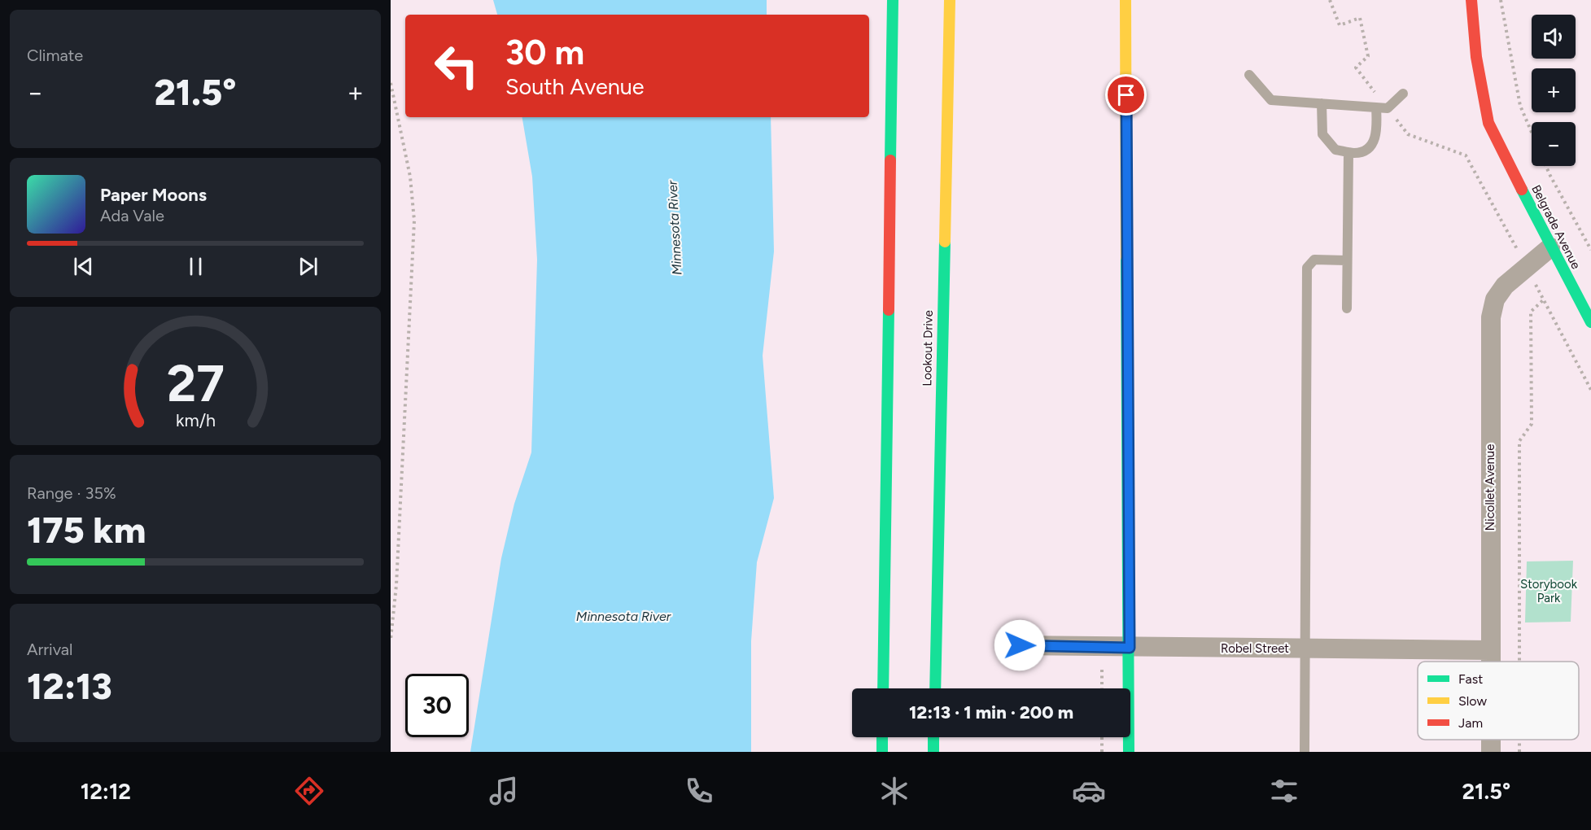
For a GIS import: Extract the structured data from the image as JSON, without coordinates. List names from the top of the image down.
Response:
{
  "streets": {
    "main road": ["Belgrade Avenue", "Lookout Drive"],
    "street": ["Nicollet Avenue", "Robel Street"]
  },
  "crossings": [
    ["Belgrade Avenue", "Nicollet Avenue"],
    ["Nicollet Avenue", "Robel Street"]
  ],
  "water": ["Minnesota River"],
  "parks": ["Storybook Park"],
  "legend": ["Fast", "Slow", "Jam"],
  "page": {
    "tile": [
      "Climate",
      ["Range · 35%", "175 km"],
      ["Arrival", "12:13"]
    ],
    "map_buttons": ["+", "−"],
    "turn": ["30 m", "South Avenue"],
    "heat": ["−", "21.5°", "+"],
    "song": ["Paper Moons", "Ada Vale"],
    "limit": "30",
    "trip": "12:13 · 1 min · 200 m",
    "tabs": ["12:12", "21.5°"],
    "gauge": ["27", "km/h"]
  }
}
